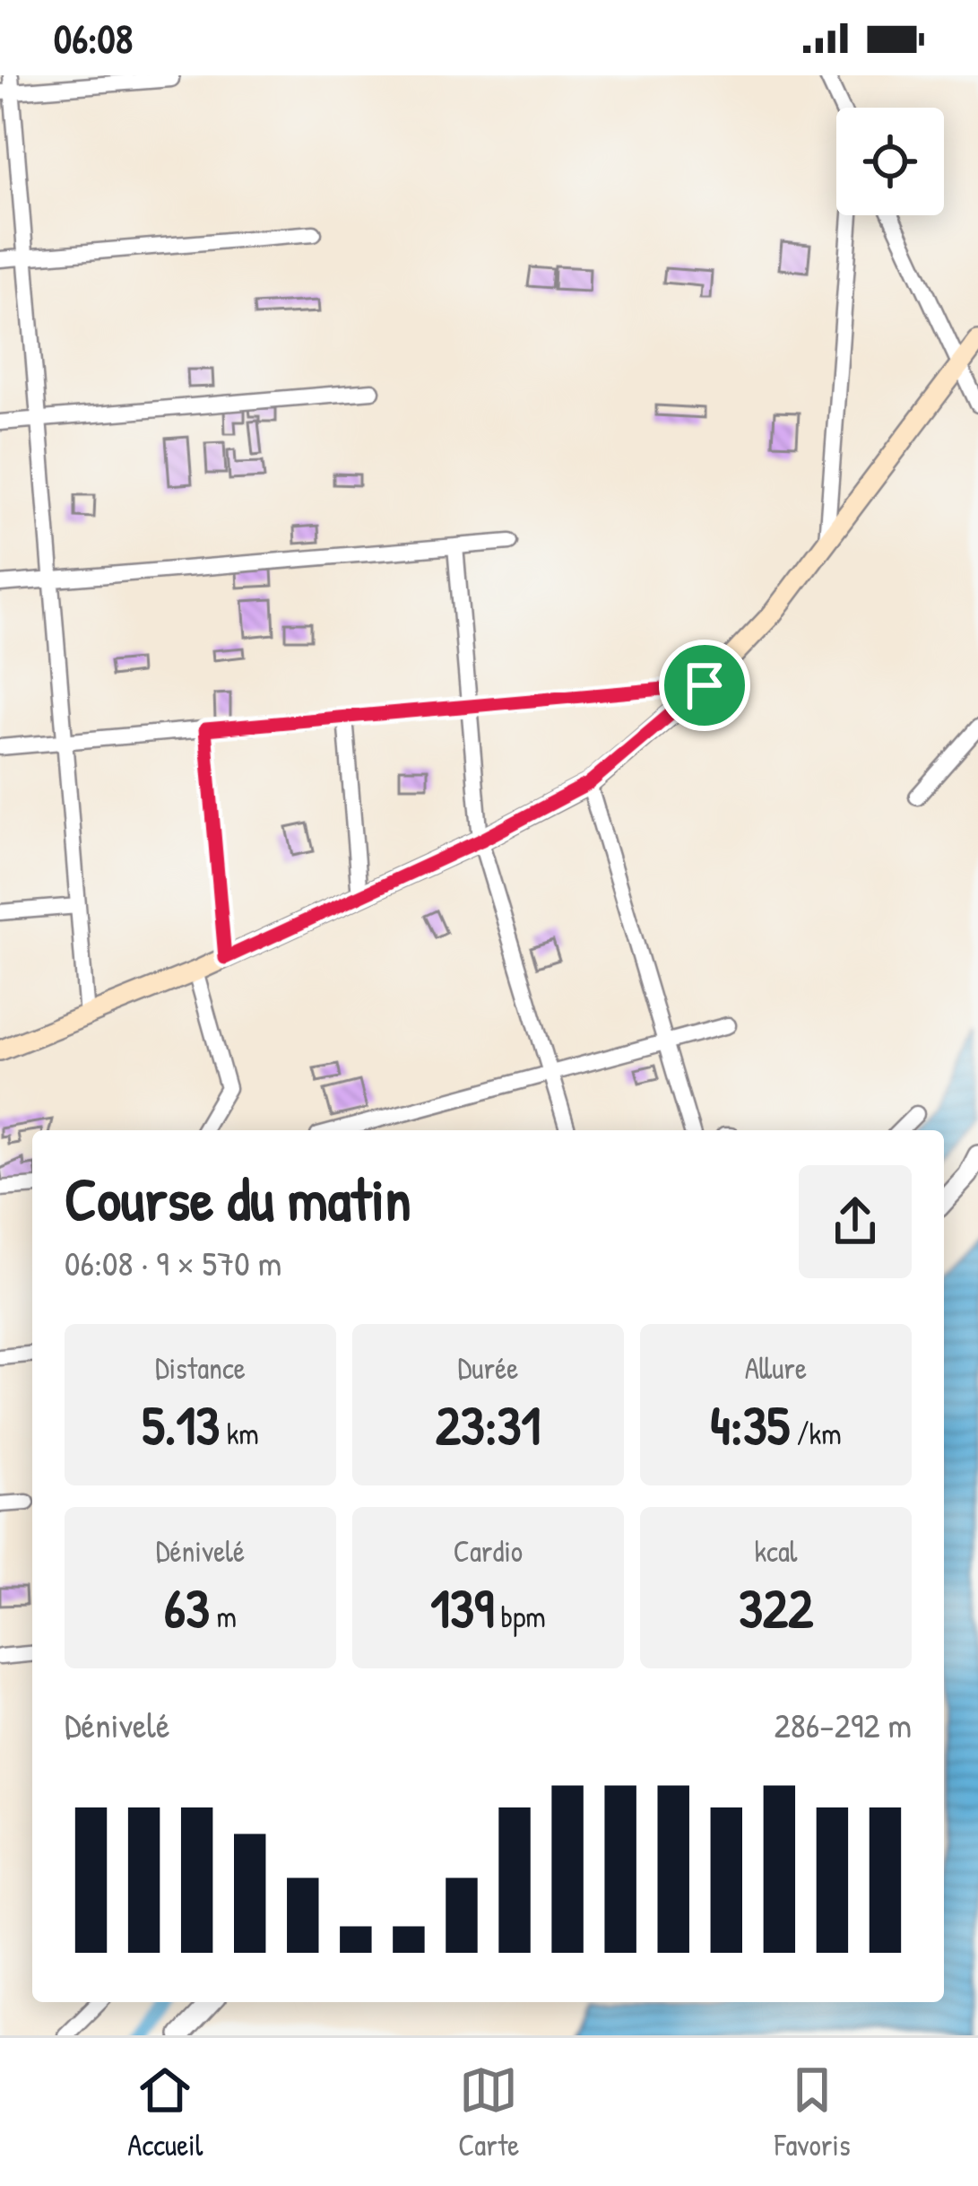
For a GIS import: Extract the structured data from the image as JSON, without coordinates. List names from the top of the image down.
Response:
{
  "page": {
    "status": "06:08",
    "heading": ["Course du matin", "06:08 · 9 × 570 m"],
    "stats": [
      ["Distance", "5.13 km"],
      ["Durée", "23:31"],
      ["Allure", "4:35 /km"],
      ["Dénivelé", "63 m"],
      ["Cardio", "139 bpm"],
      ["kcal", "322"]
    ],
    "chart": ["Dénivelé", "286–292 m"],
    "tabs": ["Accueil", "Carte", "Favoris"]
  }
}
